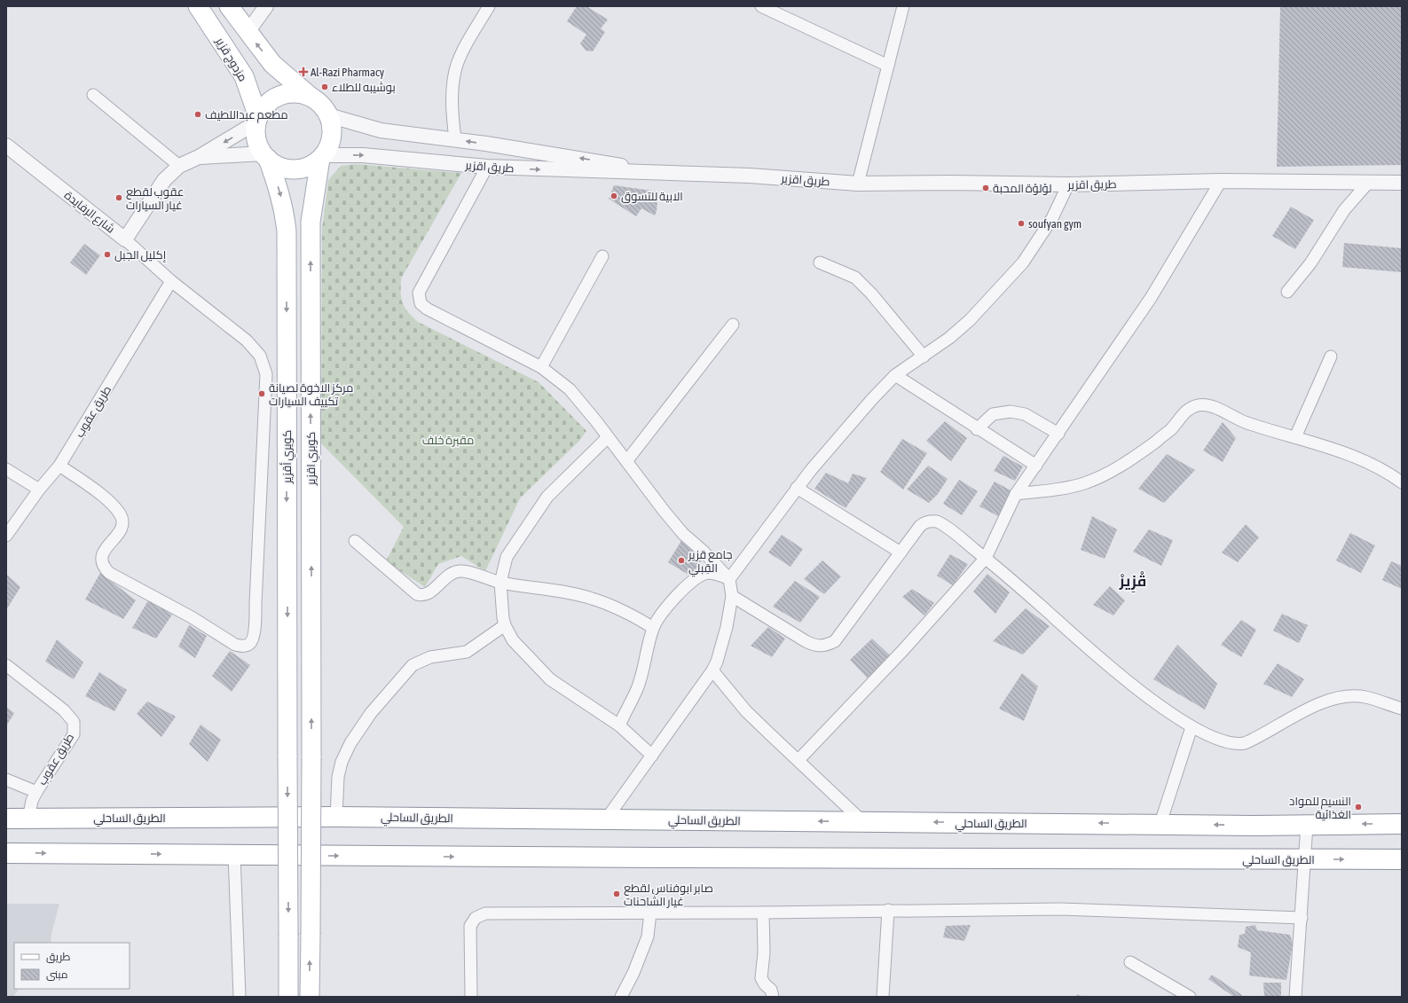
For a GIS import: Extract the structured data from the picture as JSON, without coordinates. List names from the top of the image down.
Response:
{
  "streets": {
    "highway": ["الطريق الساحلي"],
    "main road": ["مزدوج قزير", "كويري أقزير", "كوبري اقزير"],
    "street": ["طريق اقزير", "شارع الرفايدة", "طريق عقوب"]
  },
  "crossings": [
    ["مزدوج قزير", "طريق اقزير"],
    ["مزدوج قزير", "كويري أقزير"],
    ["مزدوج قزير", "كوبري اقزير"],
    ["طريق اقزير", "كويري أقزير"],
    ["طريق اقزير", "كوبري اقزير"],
    ["شارع الرفايدة", "طريق عقوب"],
    ["طريق عقوب", "الطريق الساحلي"],
    ["كويري أقزير", "كوبري اقزير"]
  ],
  "one_way": ["كويري أقزير", "كوبري اقزير"],
  "districts": ["قْزِيرْ"],
  "parks": ["مقبرة خلف"],
  "places": {
    "health": ["Al-Razi Pharmacy"],
    "other": [
      "بوشيبه للطلاء",
      "مطعم عبداللطيف",
      "لؤلؤة المحبة",
      "الابية للتسوق",
      "عقوب لقطع غيار السيارات",
      "soufyan gym",
      "إكليل الجبل",
      "مركز الاخوة لصيانة تكييف السيارات",
      "جامع قزير القِبلي",
      "النسيم للمواد الغذائية",
      "صابر ابوفناس لقطع غيار الشاحنات"
    ]
  },
  "legend": ["طريق", "مبنى"]
}
